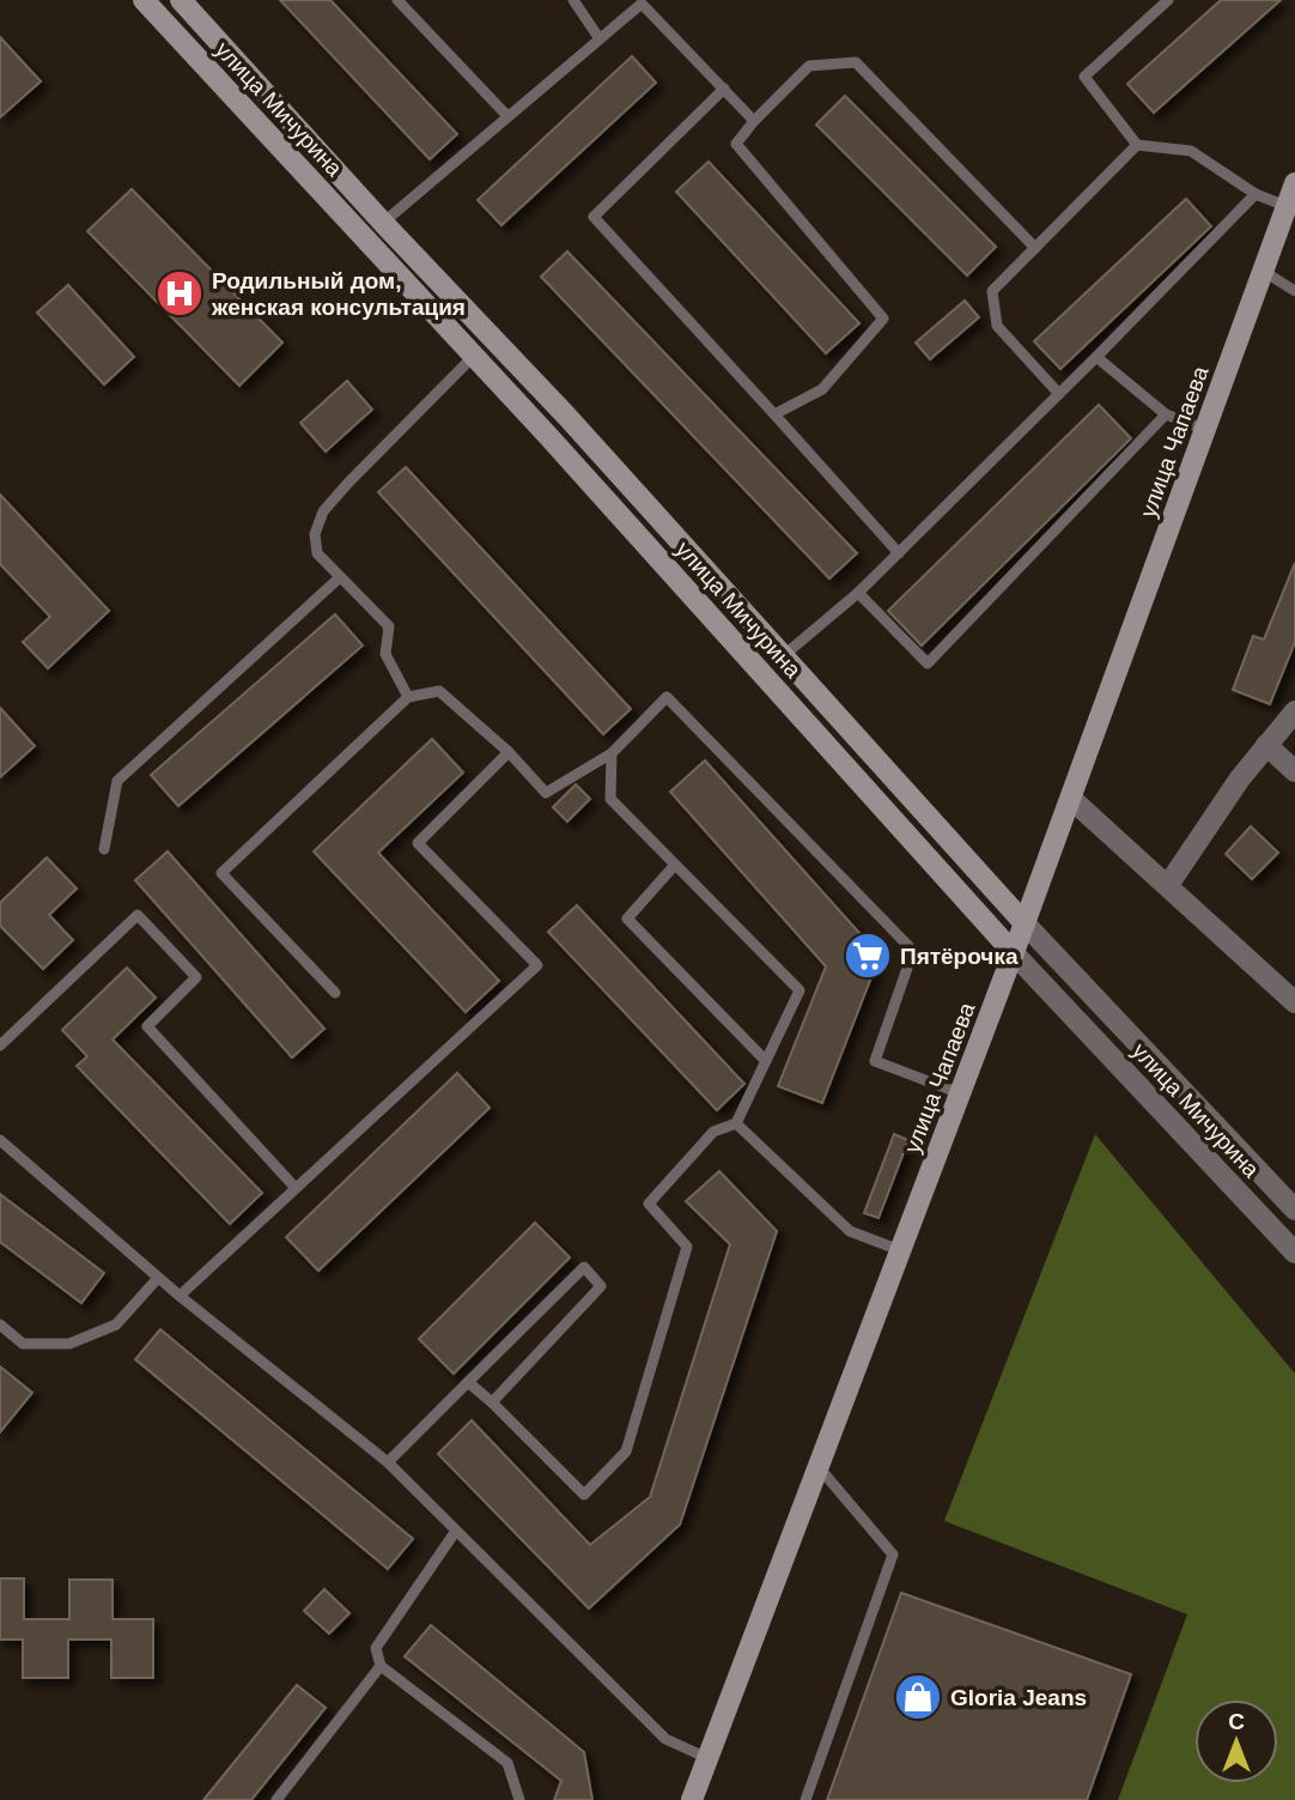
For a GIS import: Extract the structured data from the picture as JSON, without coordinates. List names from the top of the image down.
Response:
{
  "streets": {
    "street": ["улица Мичурина", "улица Чапаева"]
  },
  "crossings": [
    ["улица Мичурина", "улица Чапаева"]
  ],
  "places": {
    "hospital": ["Родильный дом, женская консультация"],
    "supermarket": ["Пятёрочка"],
    "shop": ["Gloria Jeans"]
  },
  "north": "top"
}
